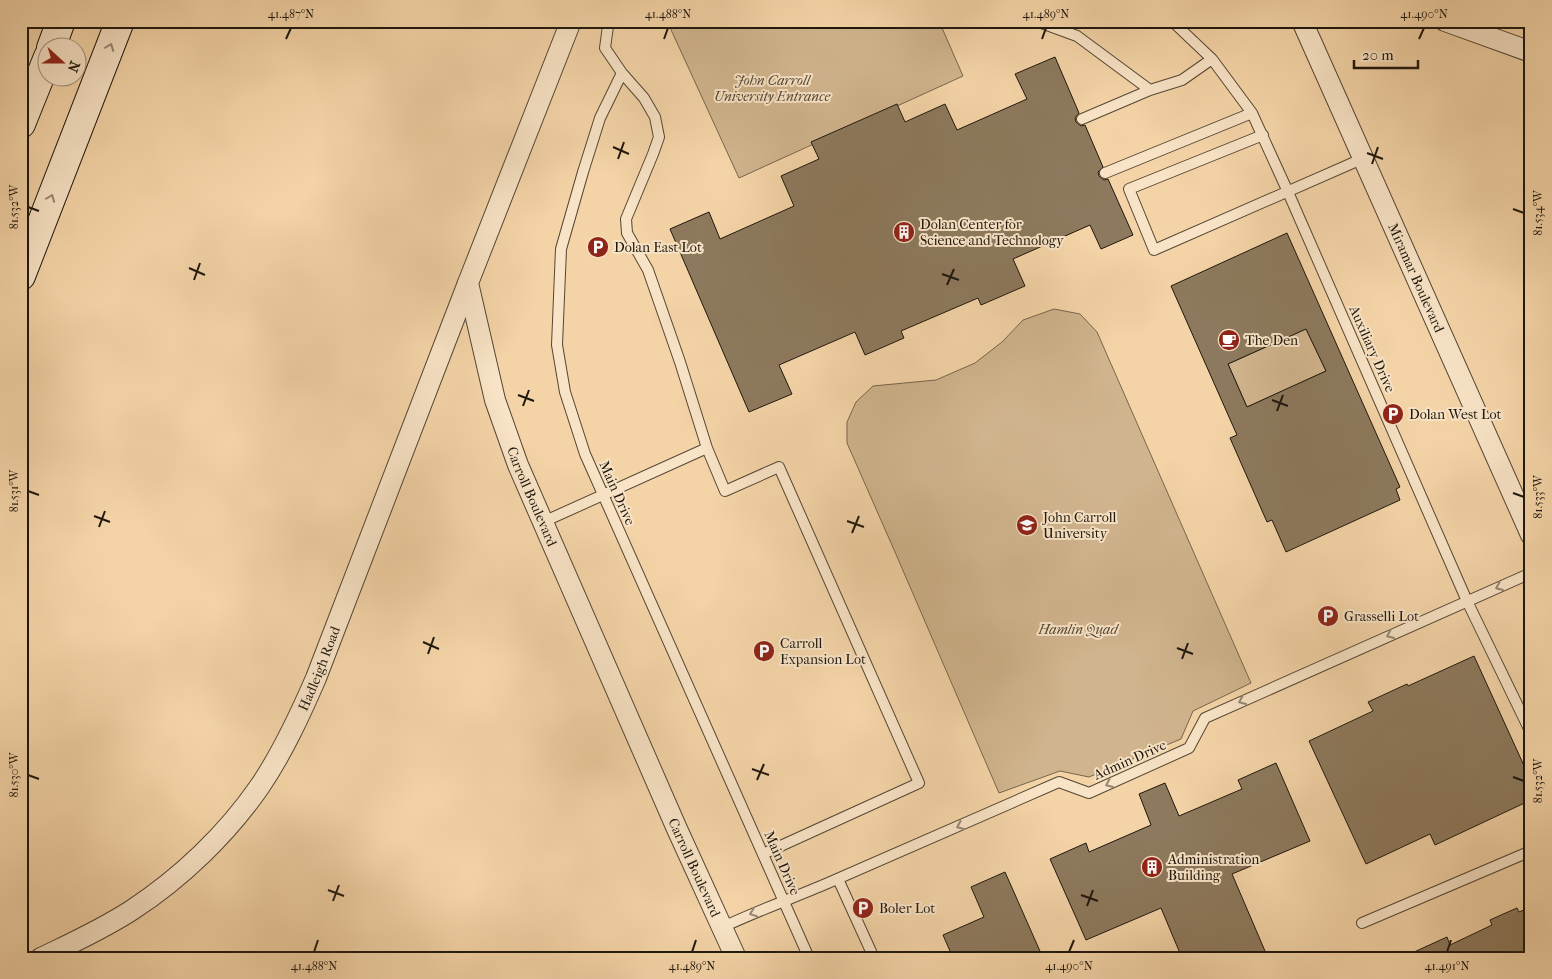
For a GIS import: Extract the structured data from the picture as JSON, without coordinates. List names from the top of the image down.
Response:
{
  "streets": {
    "street": ["Miramar Boulevard", "Carroll Boulevard", "Hadleigh Road"],
    "lane": ["Auxiliary Drive", "Main Drive", "Admin Drive"]
  },
  "crossings": [
    ["Auxiliary Drive", "Admin Drive"],
    ["Main Drive", "Admin Drive"],
    ["Carroll Boulevard", "Hadleigh Road"],
    ["Carroll Boulevard", "Admin Drive"]
  ],
  "one_way": ["Admin Drive"],
  "parks": ["John Carroll University Entrance", "Hamlin Quad"],
  "places": {
    "building": ["Dolan Center for Science and Technology", "Administration Building"],
    "parking": [
      "Dolan East Lot",
      "Dolan West Lot",
      "Grasselli Lot",
      "Carroll Expansion Lot",
      "Boler Lot"
    ],
    "cafe": ["The Den"],
    "school or university": ["John Carroll University"]
  },
  "scale_bar": "20 m",
  "north": "right",
  "coordinates": [
    "41.487°N",
    "41.488°N",
    "41.489°N",
    "41.490°N",
    "81.532°W",
    "81.534°W",
    "81.531°W",
    "81.533°W",
    "81.530°W",
    "41.491°N"
  ]
}
